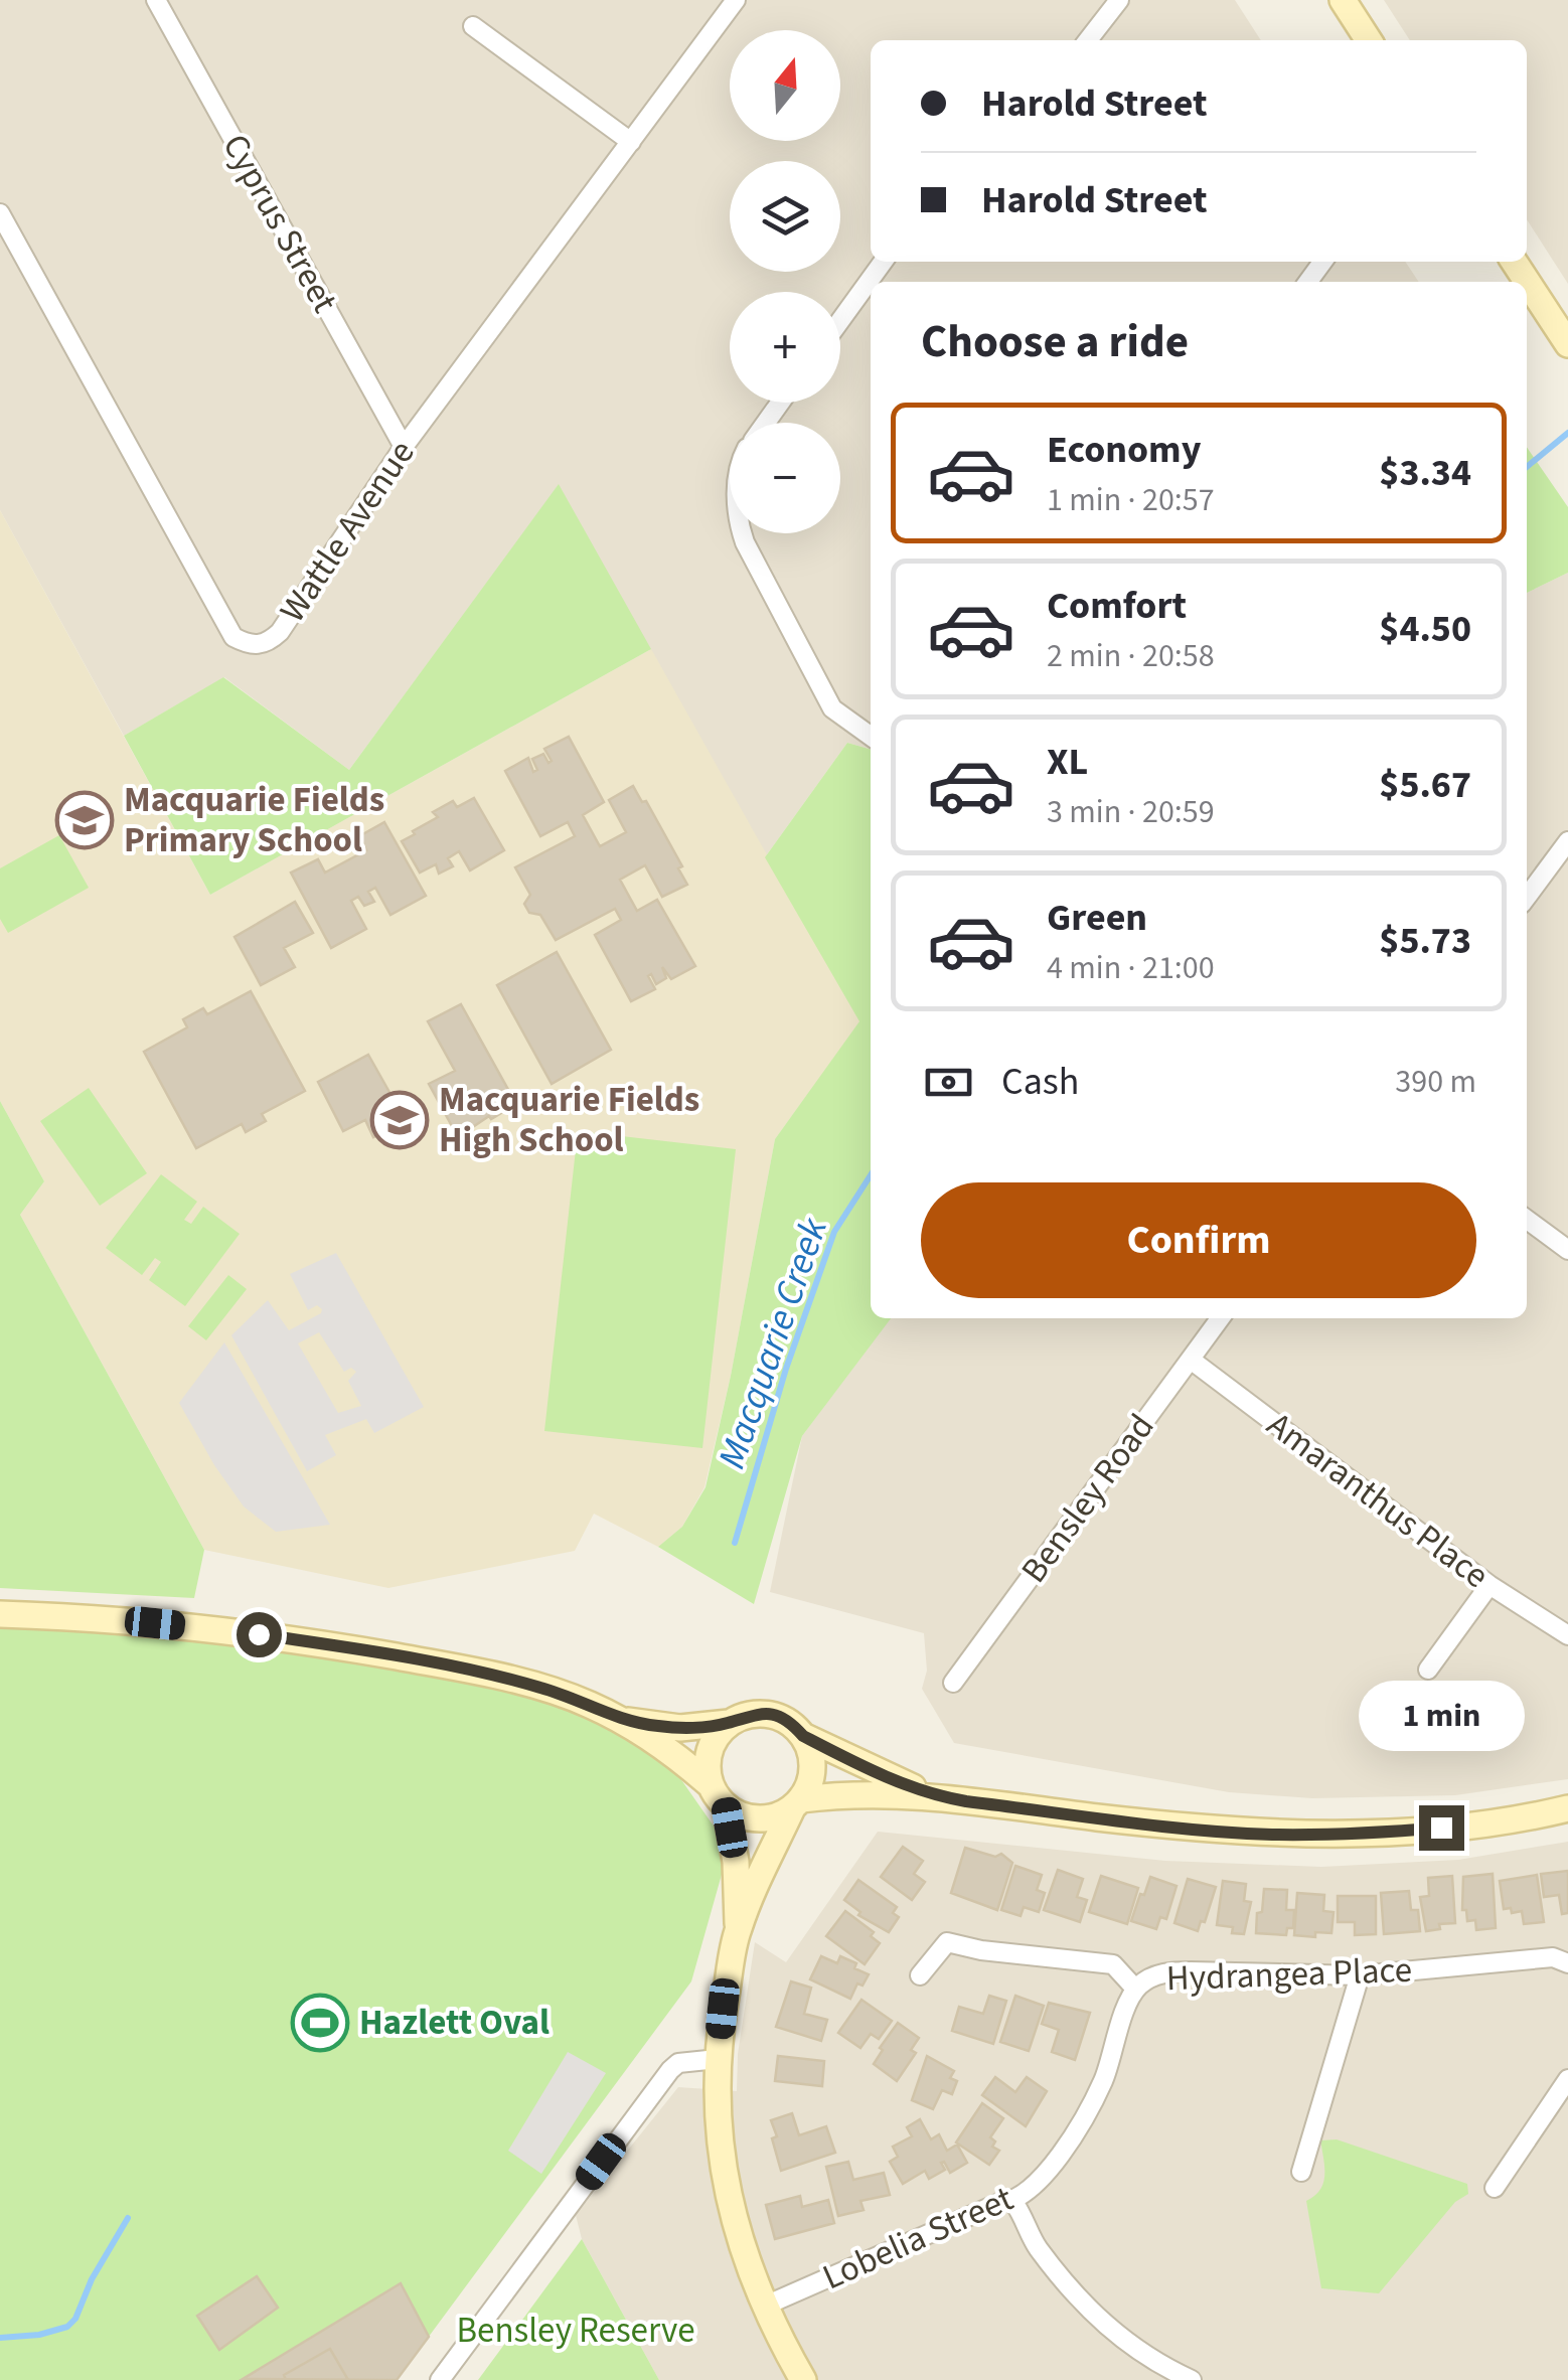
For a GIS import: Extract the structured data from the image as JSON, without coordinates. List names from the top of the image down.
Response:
{
  "streets": {
    "street": [
      "Cyprus Street",
      "Wattle Avenue",
      "Bensley Road",
      "Amaranthus Place",
      "Hydrangea Place",
      "Lobelia Street"
    ]
  },
  "crossings": [
    ["Cyprus Street", "Wattle Avenue"],
    ["Bensley Road", "Amaranthus Place"],
    ["Hydrangea Place", "Lobelia Street"]
  ],
  "water": ["Macquarie Creek"],
  "parks": ["Bensley Reserve"],
  "places": {
    "school or university": ["Macquarie Fields Primary School", "Macquarie Fields High School"],
    "sports": ["Hazlett Oval"]
  },
  "north": "top",
  "page": {
    "map_buttons": ["+", "−"],
    "banner": ["Harold Street", "Harold Street"],
    "heading": "Choose a ride",
    "list": [
      {
        "name": "Economy",
        "note": "1 min · 20:57",
        "value": "$3.34"
      },
      {
        "name": "Comfort",
        "note": "2 min · 20:58",
        "value": "$4.50"
      },
      {
        "name": "XL",
        "note": "3 min · 20:59",
        "value": "$5.67"
      },
      {
        "name": "Green",
        "note": "4 min · 21:00",
        "value": "$5.73"
      }
    ],
    "pay": ["Cash", "390 m"],
    "buttons": "Confirm",
    "bubble": "1 min"
  }
}
